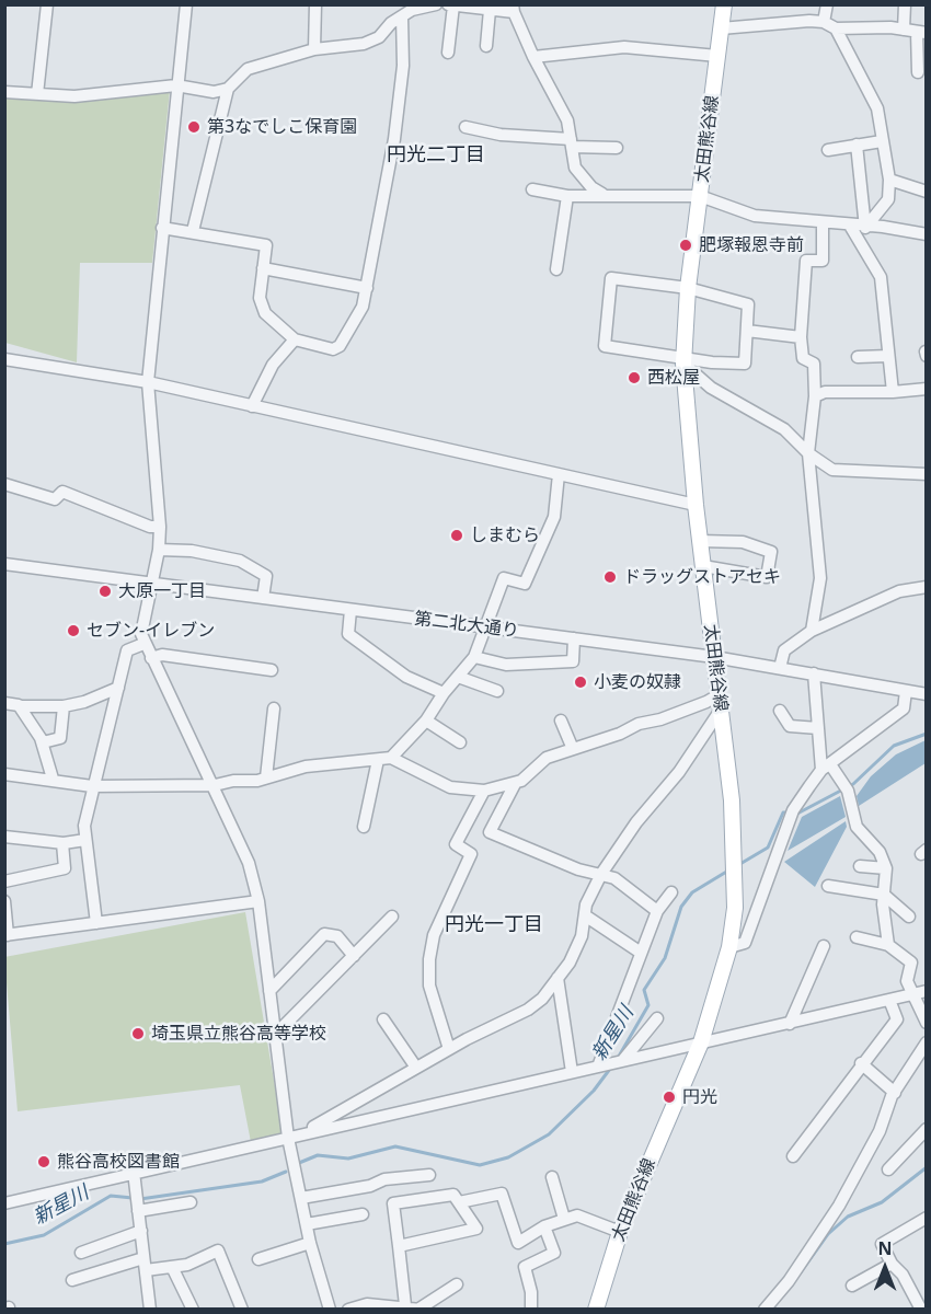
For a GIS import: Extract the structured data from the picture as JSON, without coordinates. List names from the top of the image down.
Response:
{
  "streets": {
    "main road": ["太田熊谷線"],
    "street": ["第二北大通り"]
  },
  "crossings": [
    ["太田熊谷線", "第二北大通り"]
  ],
  "districts": ["円光二丁目", "円光一丁目"],
  "water": ["新星川"],
  "places": [
    "第3なでしこ保育園",
    "肥塚報恩寺前",
    "西松屋",
    "しまむら",
    "ドラッグストアセキ",
    "大原一丁目",
    "セブン-イレブン",
    "小麦の奴隷",
    "埼玉県立熊谷高等学校",
    "円光",
    "熊谷高校図書館"
  ],
  "north": "top"
}
